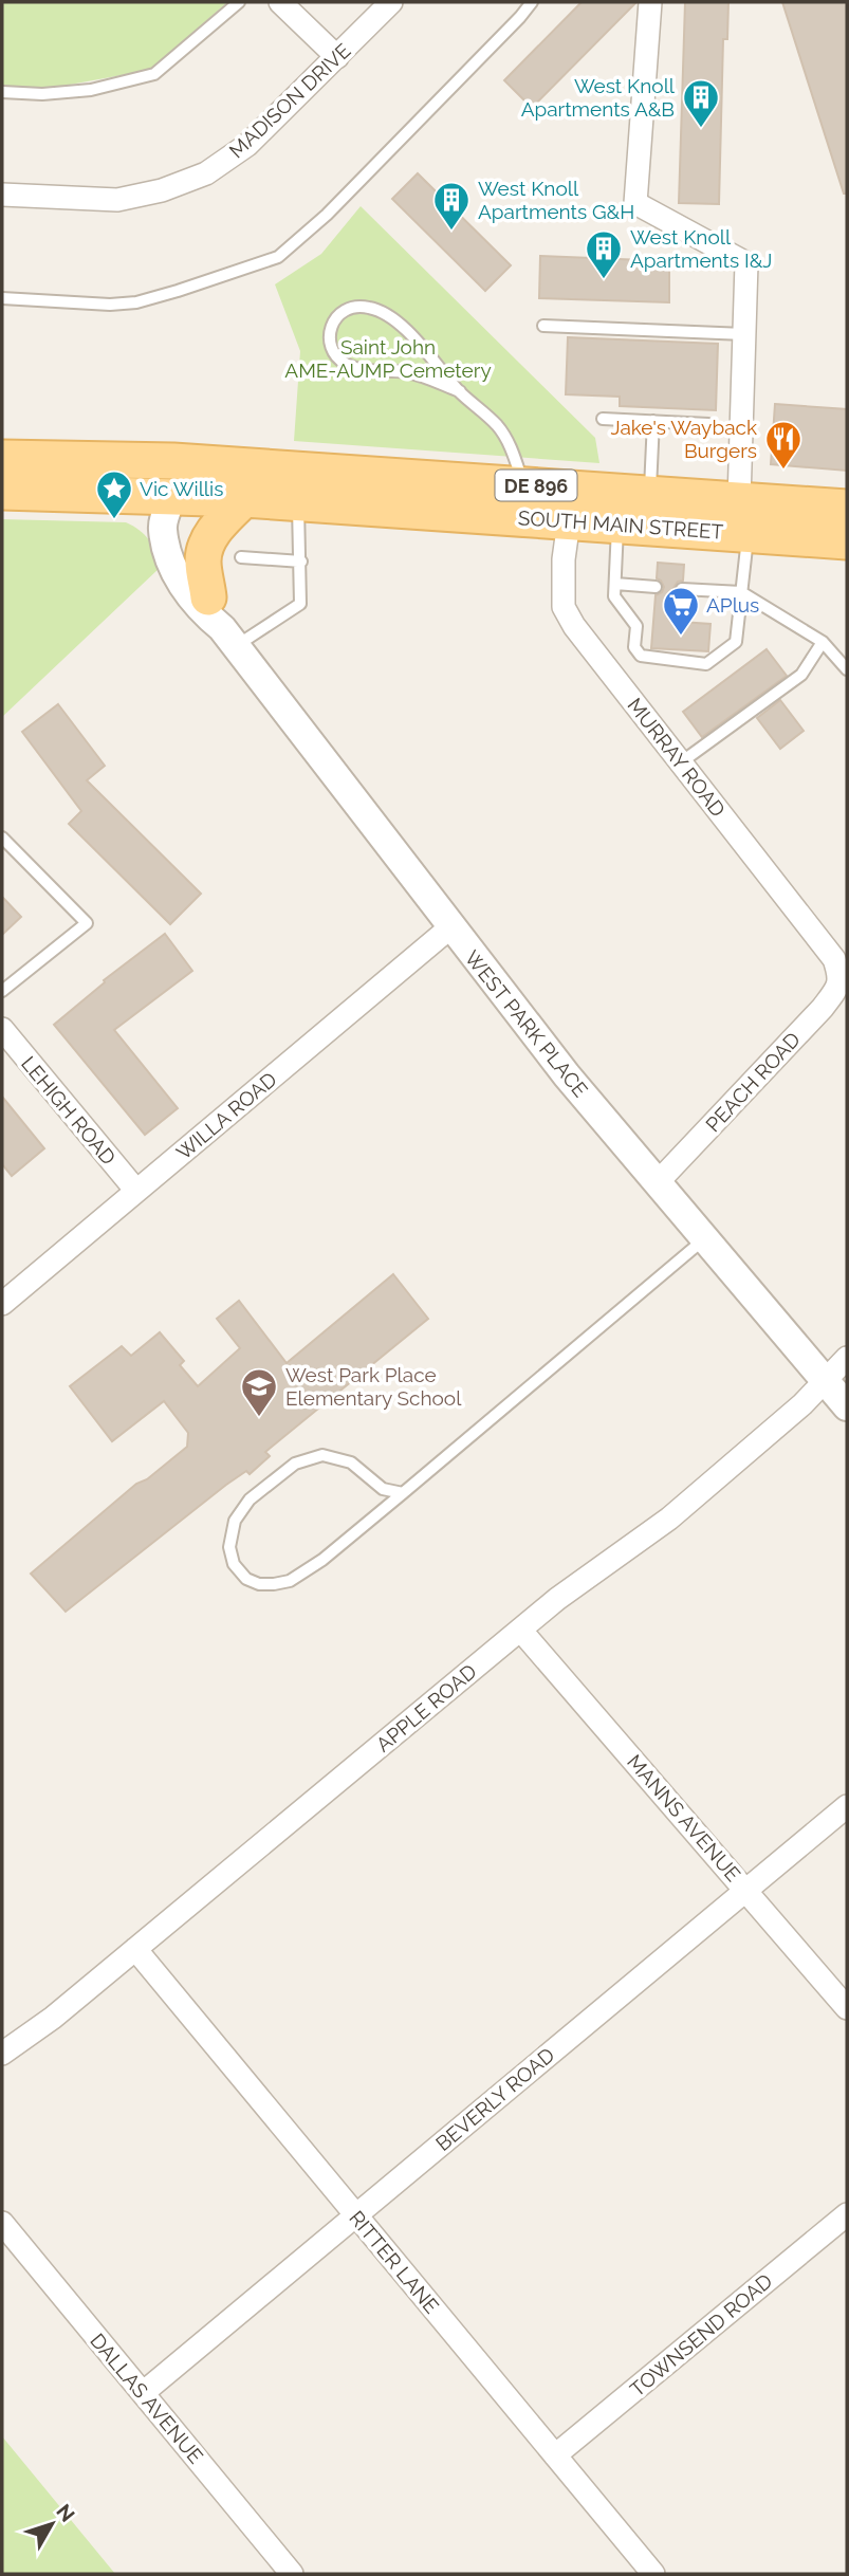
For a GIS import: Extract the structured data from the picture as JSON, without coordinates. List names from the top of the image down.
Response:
{
  "streets": {
    "main road": ["DE 896", "SOUTH MAIN STREET"],
    "street": [
      "MADISON DRIVE",
      "MURRAY ROAD",
      "WEST PARK PLACE",
      "PEACH ROAD",
      "LEHIGH ROAD",
      "WILLA ROAD",
      "APPLE ROAD",
      "MANNS AVENUE",
      "BEVERLY ROAD",
      "RITTER LANE",
      "TOWNSEND ROAD",
      "DALLAS AVENUE"
    ]
  },
  "crossings": [
    ["DE 896", "SOUTH MAIN STREET"],
    ["DE 896", "WEST PARK PLACE"],
    ["SOUTH MAIN STREET", "MURRAY ROAD"],
    ["SOUTH MAIN STREET", "WEST PARK PLACE"],
    ["MURRAY ROAD", "PEACH ROAD"],
    ["WEST PARK PLACE", "PEACH ROAD"],
    ["WEST PARK PLACE", "WILLA ROAD"],
    ["WEST PARK PLACE", "APPLE ROAD"],
    ["LEHIGH ROAD", "WILLA ROAD"],
    ["APPLE ROAD", "MANNS AVENUE"],
    ["APPLE ROAD", "RITTER LANE"],
    ["MANNS AVENUE", "BEVERLY ROAD"],
    ["BEVERLY ROAD", "RITTER LANE"],
    ["BEVERLY ROAD", "DALLAS AVENUE"],
    ["RITTER LANE", "TOWNSEND ROAD"]
  ],
  "parks": ["Saint John AME-AUMP Cemetery"],
  "places": {
    "building": ["West Knoll Apartments A&B", "West Knoll Apartments G&H", "West Knoll Apartments I&J"],
    "restaurant": ["Jake's Wayback Burgers"],
    "place": ["Vic Willis"],
    "supermarket": ["APlus"],
    "school or university": ["West Park Place Elementary School"]
  },
  "north": "top right"
}
